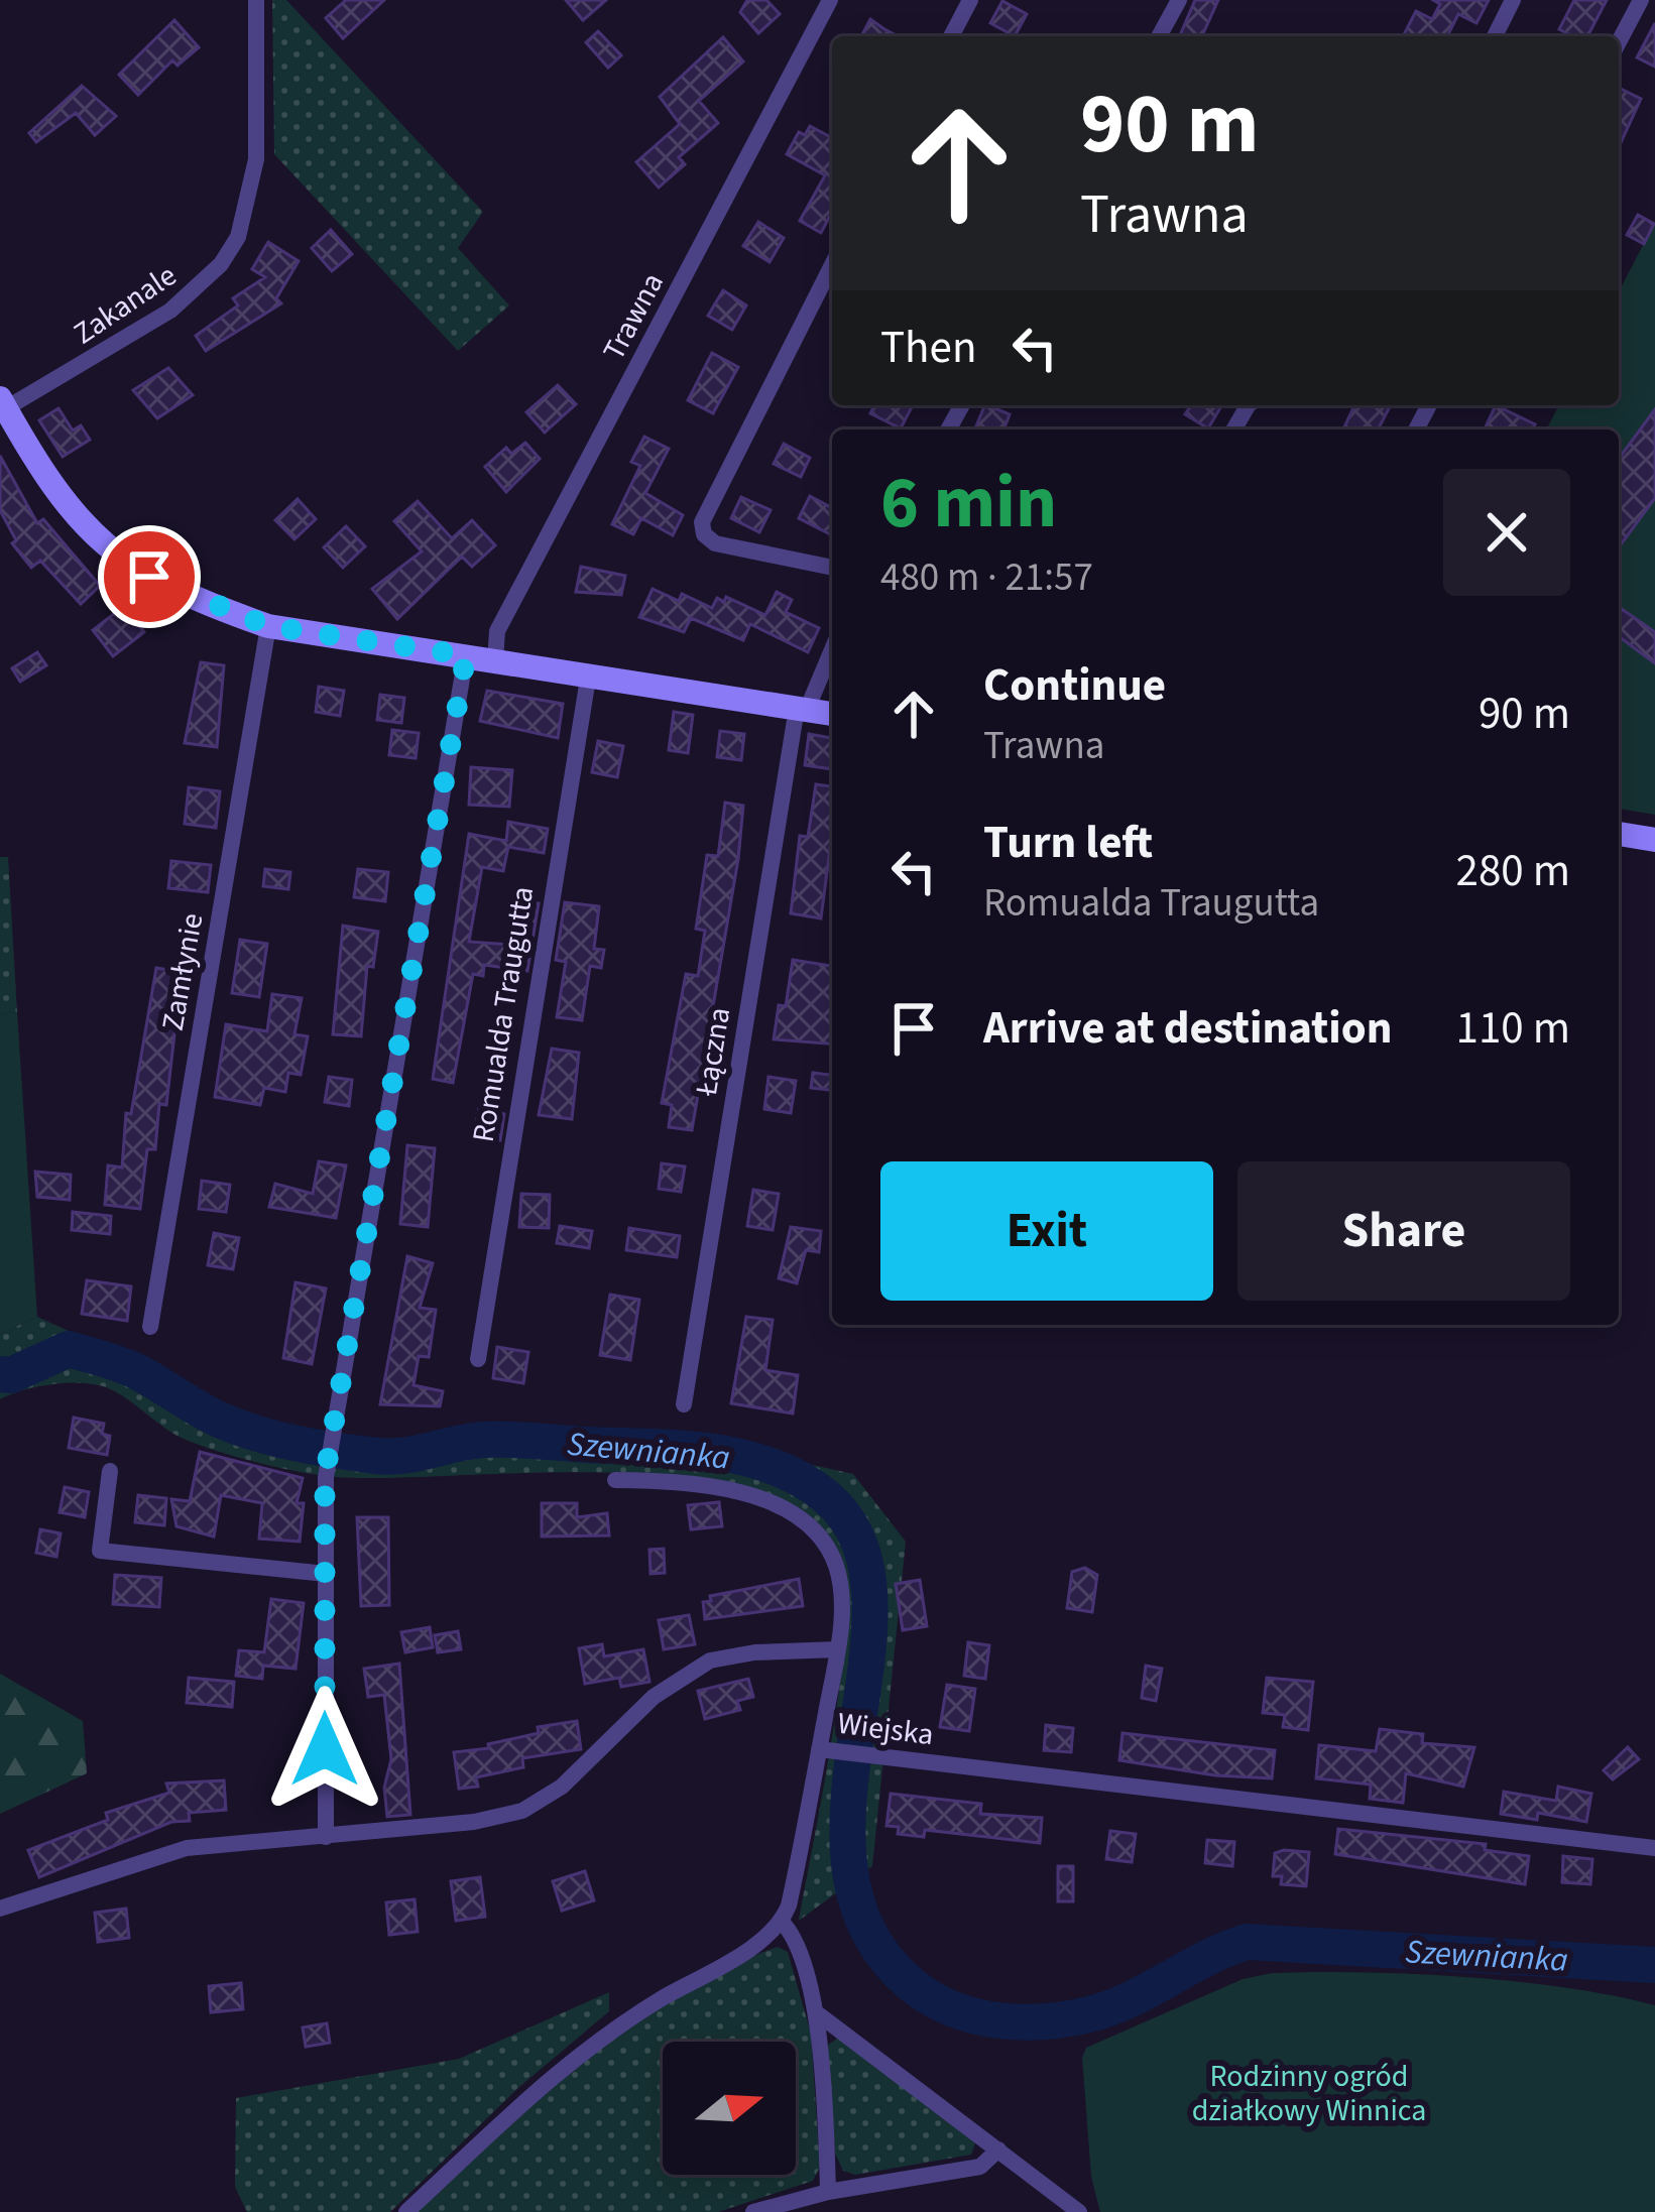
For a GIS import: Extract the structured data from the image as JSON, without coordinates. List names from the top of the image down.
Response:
{
  "streets": {
    "street": [
      "Zakanale",
      "Trawna",
      "Zamłynie",
      "Romualda Traugutta",
      "Łączna",
      "Wiejska"
    ]
  },
  "water": ["Szewnianka"],
  "parks": ["Rodzinny ogród działkowy Winnica"],
  "north": "right",
  "page": {
    "turn": ["90 m", "Trawna"],
    "then": "Then",
    "heading": ["6 min", "480 m · 21:57"],
    "list": [
      {
        "name": "Continue",
        "note": "Trawna",
        "value": "90 m"
      },
      {
        "name": "Turn left",
        "note": "Romualda Traugutta",
        "value": "280 m"
      },
      {
        "name": "Arrive at destination",
        "value": "110 m"
      }
    ],
    "buttons": ["Exit", "Share"]
  }
}
